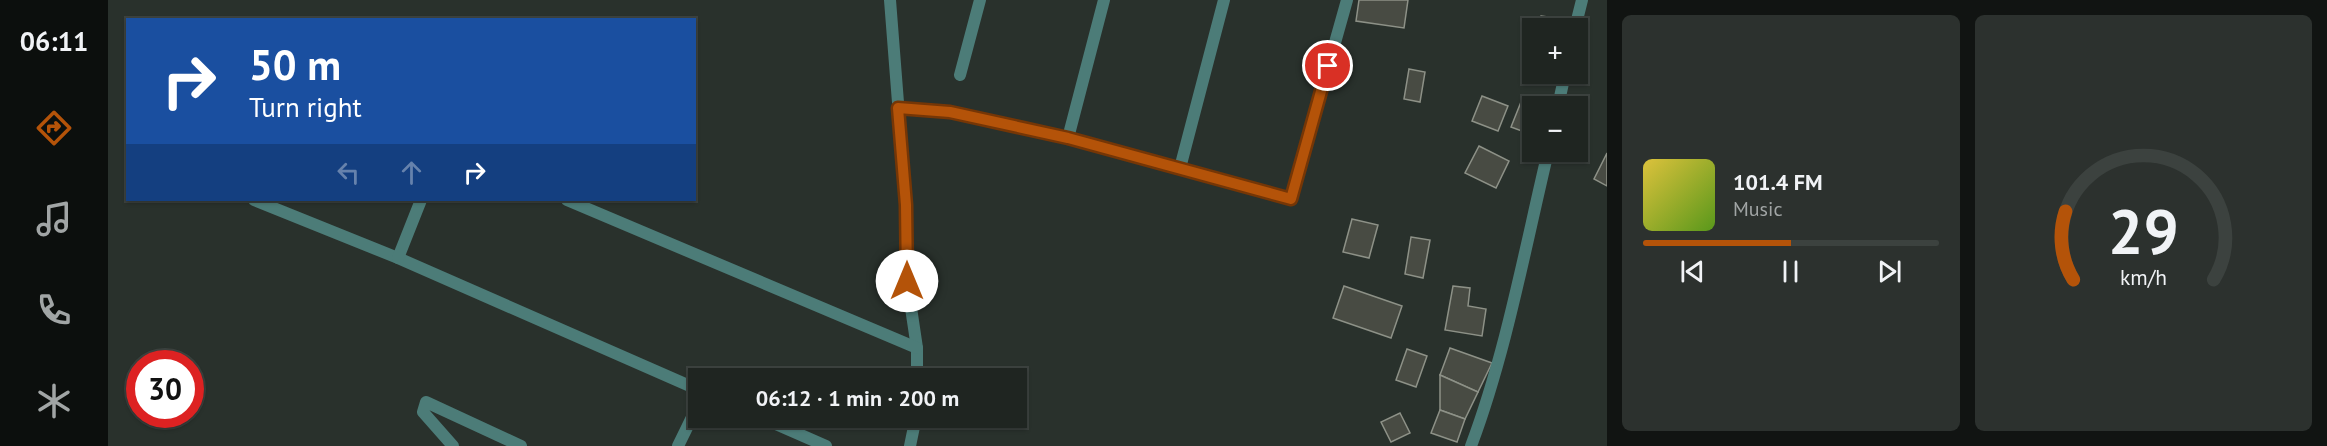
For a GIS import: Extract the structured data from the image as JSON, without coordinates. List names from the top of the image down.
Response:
{
  "page": {
    "tabs": "06:11",
    "map_buttons": ["+", "−"],
    "turn": ["50 m", "Turn right"],
    "song": ["101.4 FM", "Music"],
    "limit": "30",
    "trip": "06:12 · 1 min · 200 m",
    "gauge": ["29", "km/h"]
  }
}
